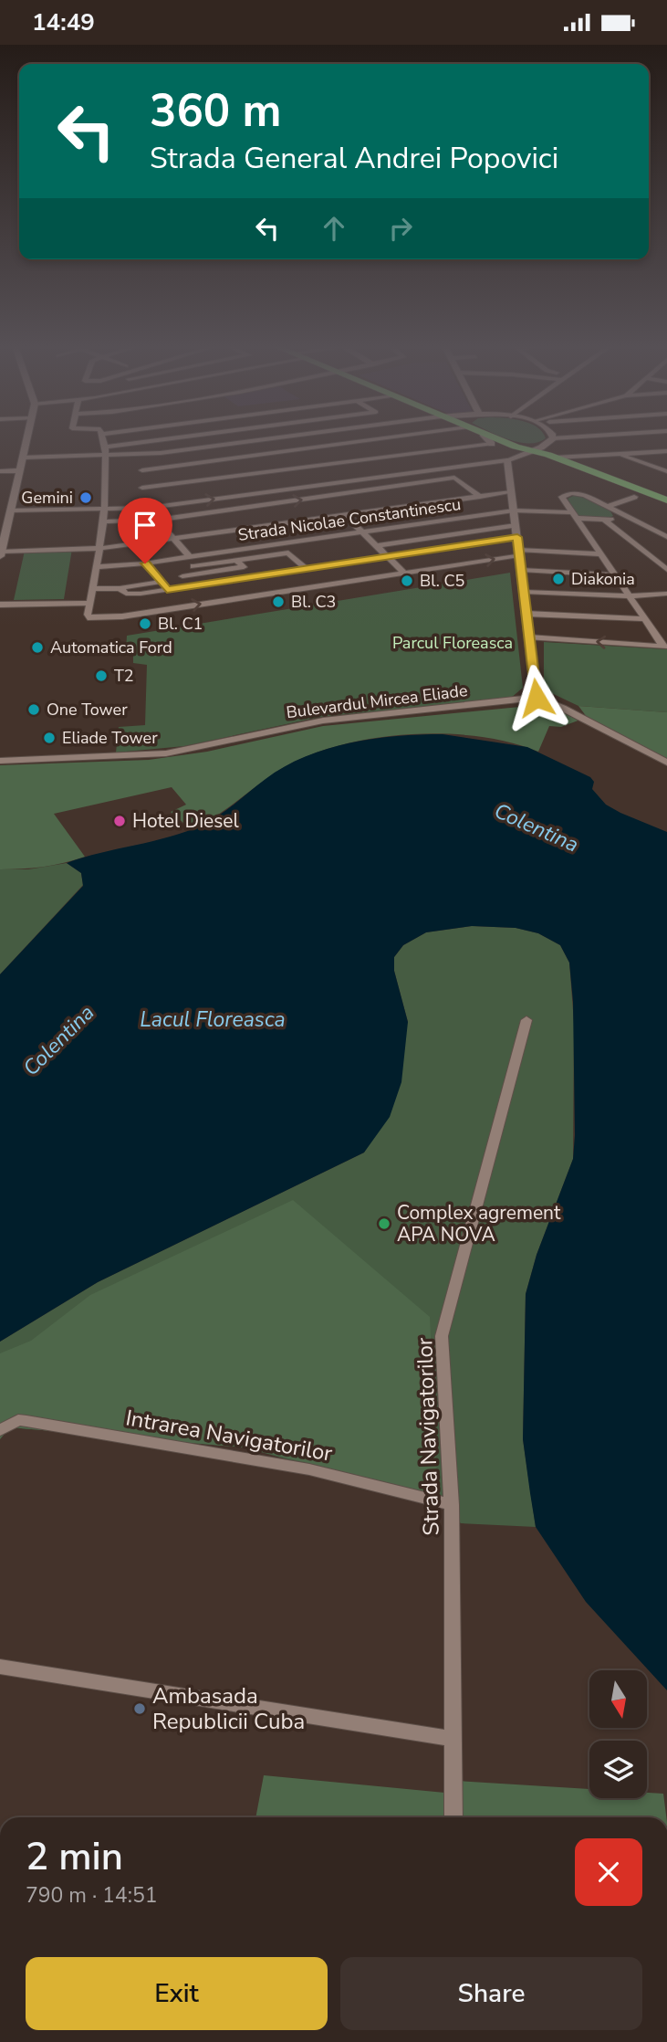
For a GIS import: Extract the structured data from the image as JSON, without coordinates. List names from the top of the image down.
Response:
{
  "streets": {
    "street": [
      "Strada Nicolae Constantinescu",
      "Bulevardul Mircea Eliade",
      "Intrarea Navigatorilor",
      "Strada Navigatorilor"
    ]
  },
  "crossings": [
    ["Intrarea Navigatorilor", "Strada Navigatorilor"]
  ],
  "water": ["Colentina", "Lacul Floreasca"],
  "parks": ["Parcul Floreasca"],
  "places": [
    "Gemini",
    "Diakonia",
    "Bl. C5",
    "Bl. C3",
    "Bl. C1",
    "Automatica Ford",
    "T2",
    "One Tower",
    "Eliade Tower",
    "Hotel Diesel",
    "Complex agrement APA NOVA",
    "Ambasada Republicii Cuba"
  ],
  "north": "bottom",
  "page": {
    "status": "14:49",
    "turn": ["360 m", "Strada General Andrei Popovici"],
    "heading": ["2 min", "790 m · 14:51"],
    "buttons": ["Exit", "Share"]
  }
}
